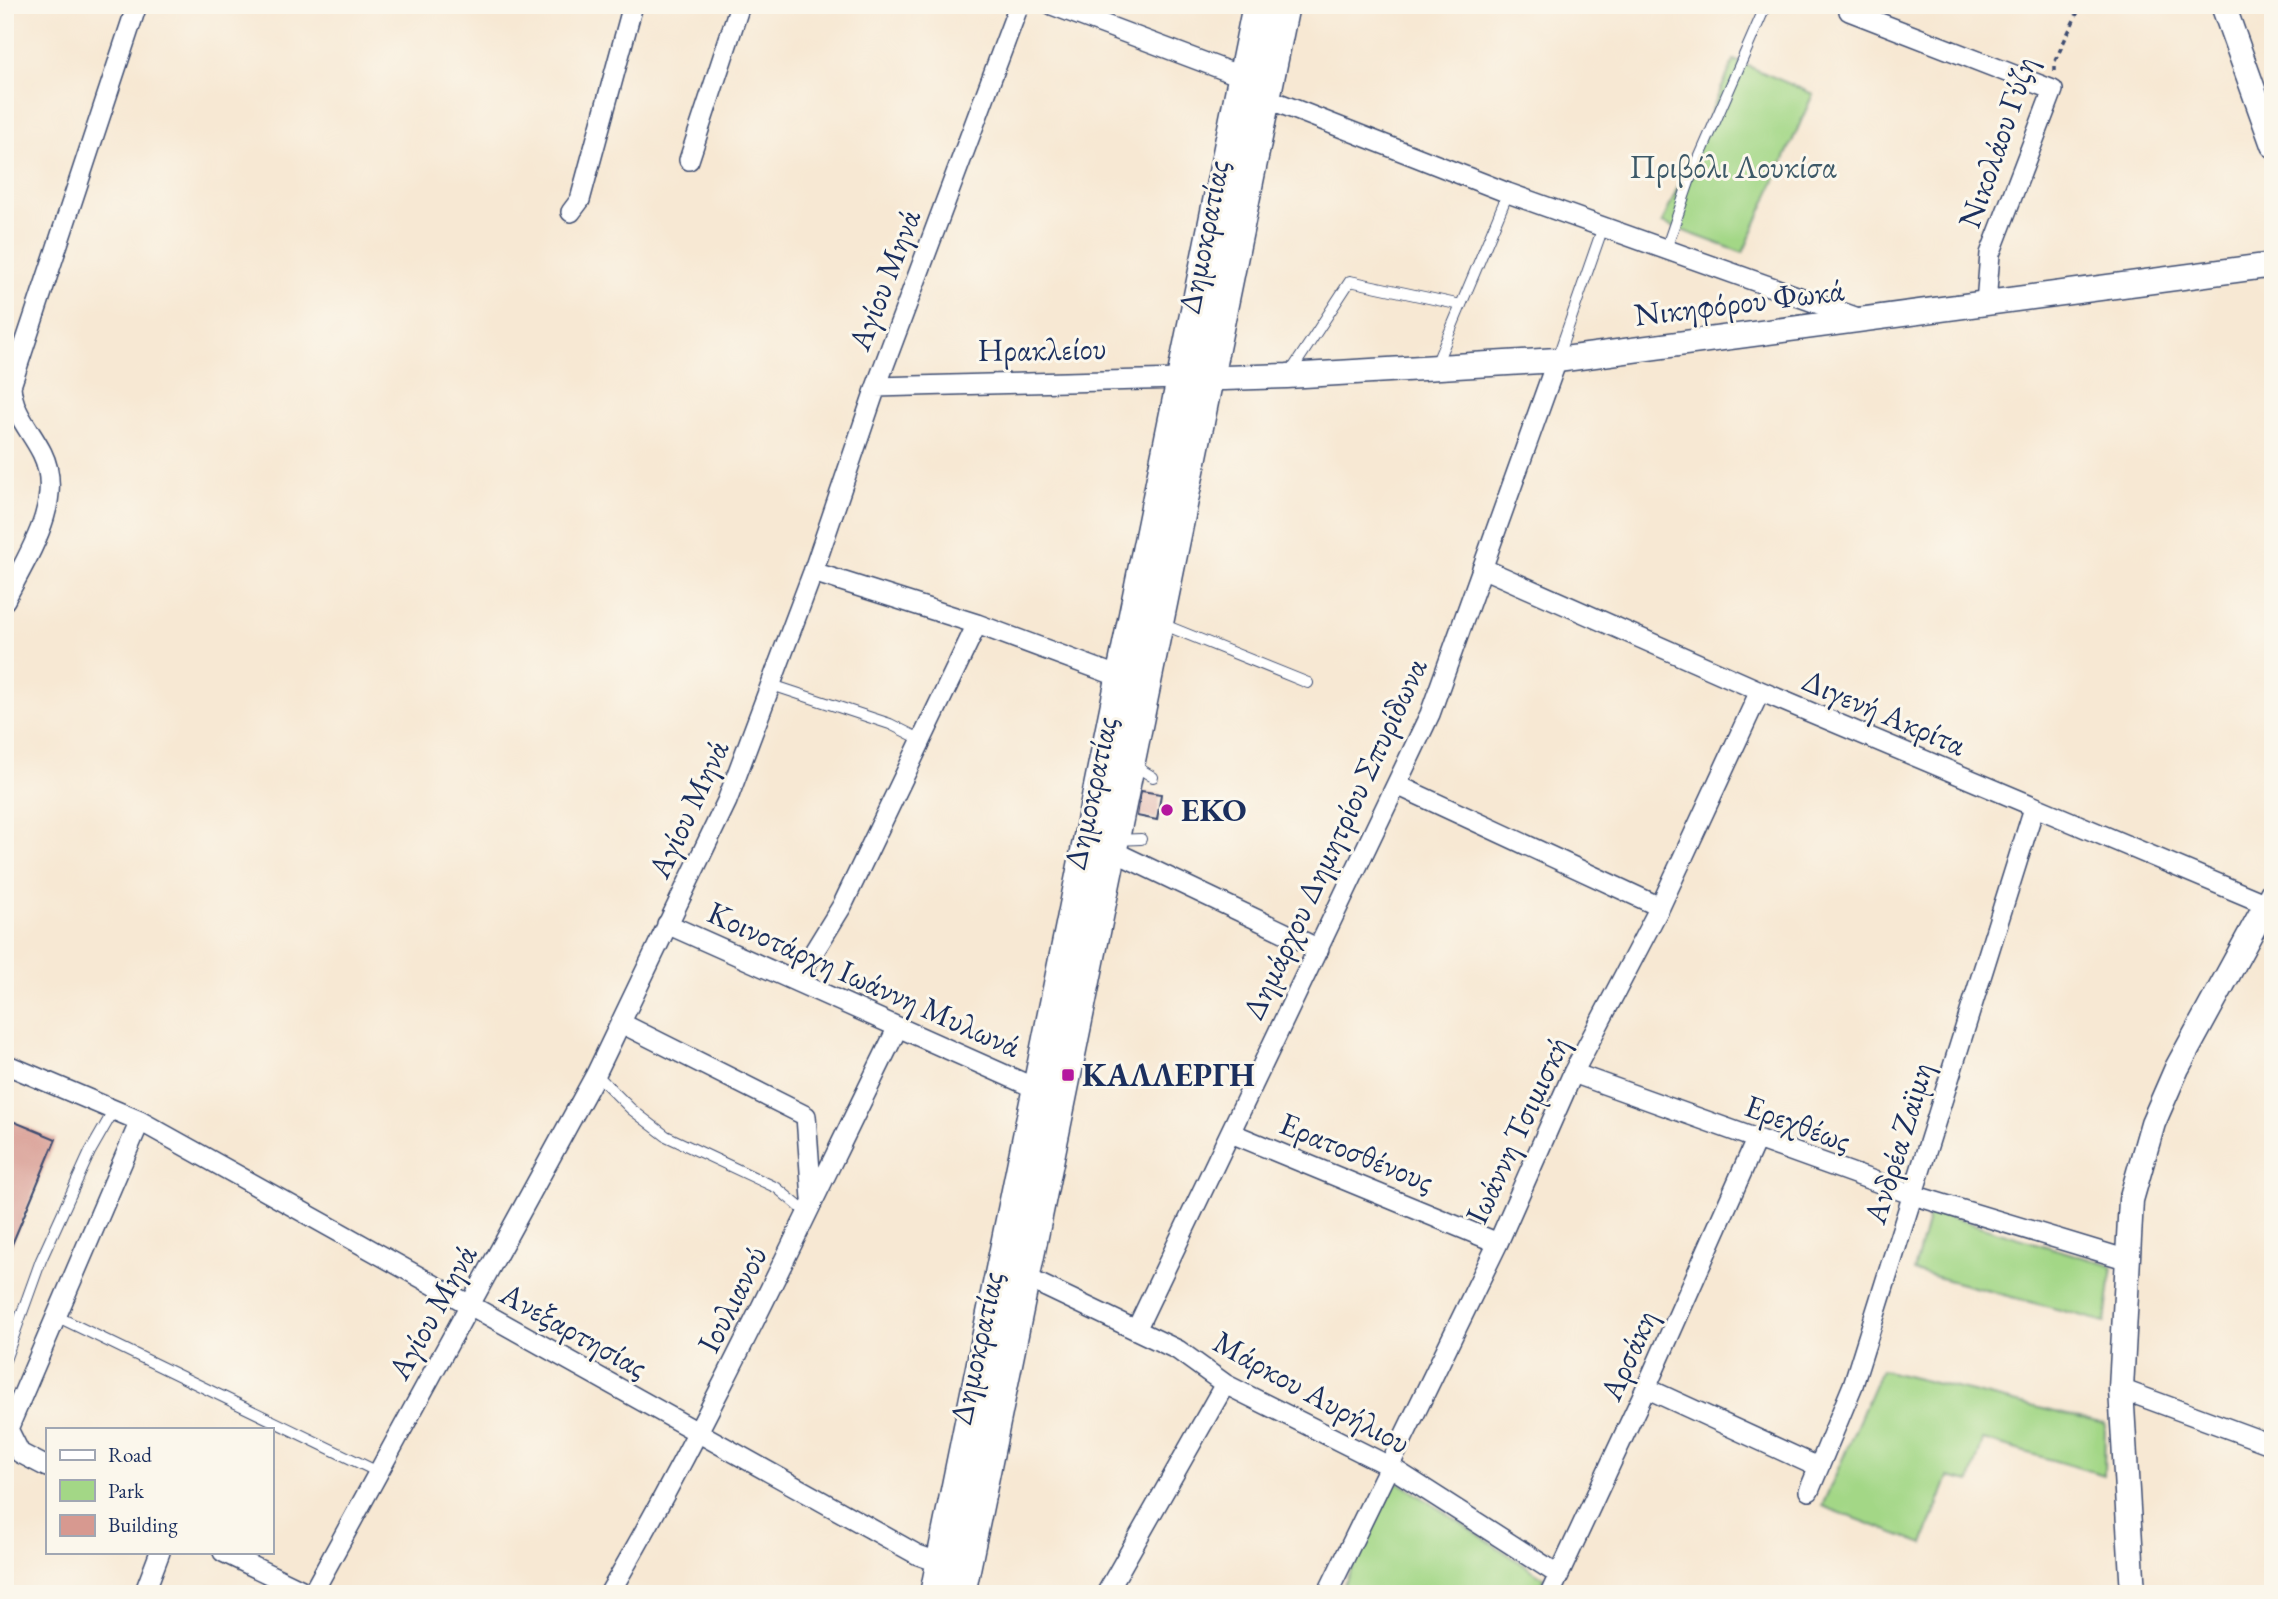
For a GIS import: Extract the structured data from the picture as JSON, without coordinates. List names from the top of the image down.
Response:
{
  "streets": {
    "main road": ["Δημοκρατίας"],
    "street": [
      "Νικολάου Γύζη",
      "Αγίου Μηνά",
      "Νικηφόρου Φωκά",
      "Ηρακλείου",
      "Διγενή Ακρίτα",
      "Δημάρχου Δημητρίου Σπυρίδωνα",
      "Κοινοτάρχη Ιωάννη Μυλωνά",
      "Ερεχθέως",
      "Ιωάννη Τσιμισκή",
      "Ανδρέα Ζαϊμη",
      "Ερατοσθένους",
      "Ιουλιανού",
      "Ανεξαρτησίας",
      "Αρσάκη",
      "Μάρκου Αυρήλιου"
    ]
  },
  "crossings": [
    ["Νικολάου Γύζη", "Νικηφόρου Φωκά"],
    ["Δημοκρατίας", "Νικηφόρου Φωκά"],
    ["Δημοκρατίας", "Ηρακλείου"],
    ["Δημοκρατίας", "Κοινοτάρχη Ιωάννη Μυλωνά"],
    ["Δημοκρατίας", "Ανεξαρτησίας"],
    ["Δημοκρατίας", "Μάρκου Αυρήλιου"],
    ["Αγίου Μηνά", "Ηρακλείου"],
    ["Αγίου Μηνά", "Κοινοτάρχη Ιωάννη Μυλωνά"],
    ["Αγίου Μηνά", "Ανεξαρτησίας"],
    ["Νικηφόρου Φωκά", "Ηρακλείου"],
    ["Νικηφόρου Φωκά", "Δημάρχου Δημητρίου Σπυρίδωνα"],
    ["Διγενή Ακρίτα", "Δημάρχου Δημητρίου Σπυρίδωνα"],
    ["Διγενή Ακρίτα", "Ιωάννη Τσιμισκή"],
    ["Διγενή Ακρίτα", "Ανδρέα Ζαϊμη"],
    ["Δημάρχου Δημητρίου Σπυρίδωνα", "Ερατοσθένους"],
    ["Δημάρχου Δημητρίου Σπυρίδωνα", "Μάρκου Αυρήλιου"],
    ["Κοινοτάρχη Ιωάννη Μυλωνά", "Ιουλιανού"],
    ["Ερεχθέως", "Ιωάννη Τσιμισκή"],
    ["Ερεχθέως", "Ανδρέα Ζαϊμη"],
    ["Ερεχθέως", "Αρσάκη"],
    ["Ιωάννη Τσιμισκή", "Ερατοσθένους"],
    ["Ιωάννη Τσιμισκή", "Μάρκου Αυρήλιου"],
    ["Ιουλιανού", "Ανεξαρτησίας"],
    ["Αρσάκη", "Μάρκου Αυρήλιου"]
  ],
  "parks": ["Πριβόλι Λουκίσα"],
  "places": {
    "other": ["EKO"],
    "transit": ["ΚΑΛΛΕΡΓΗ"]
  },
  "legend": ["Road", "Park", "Building"]
}
